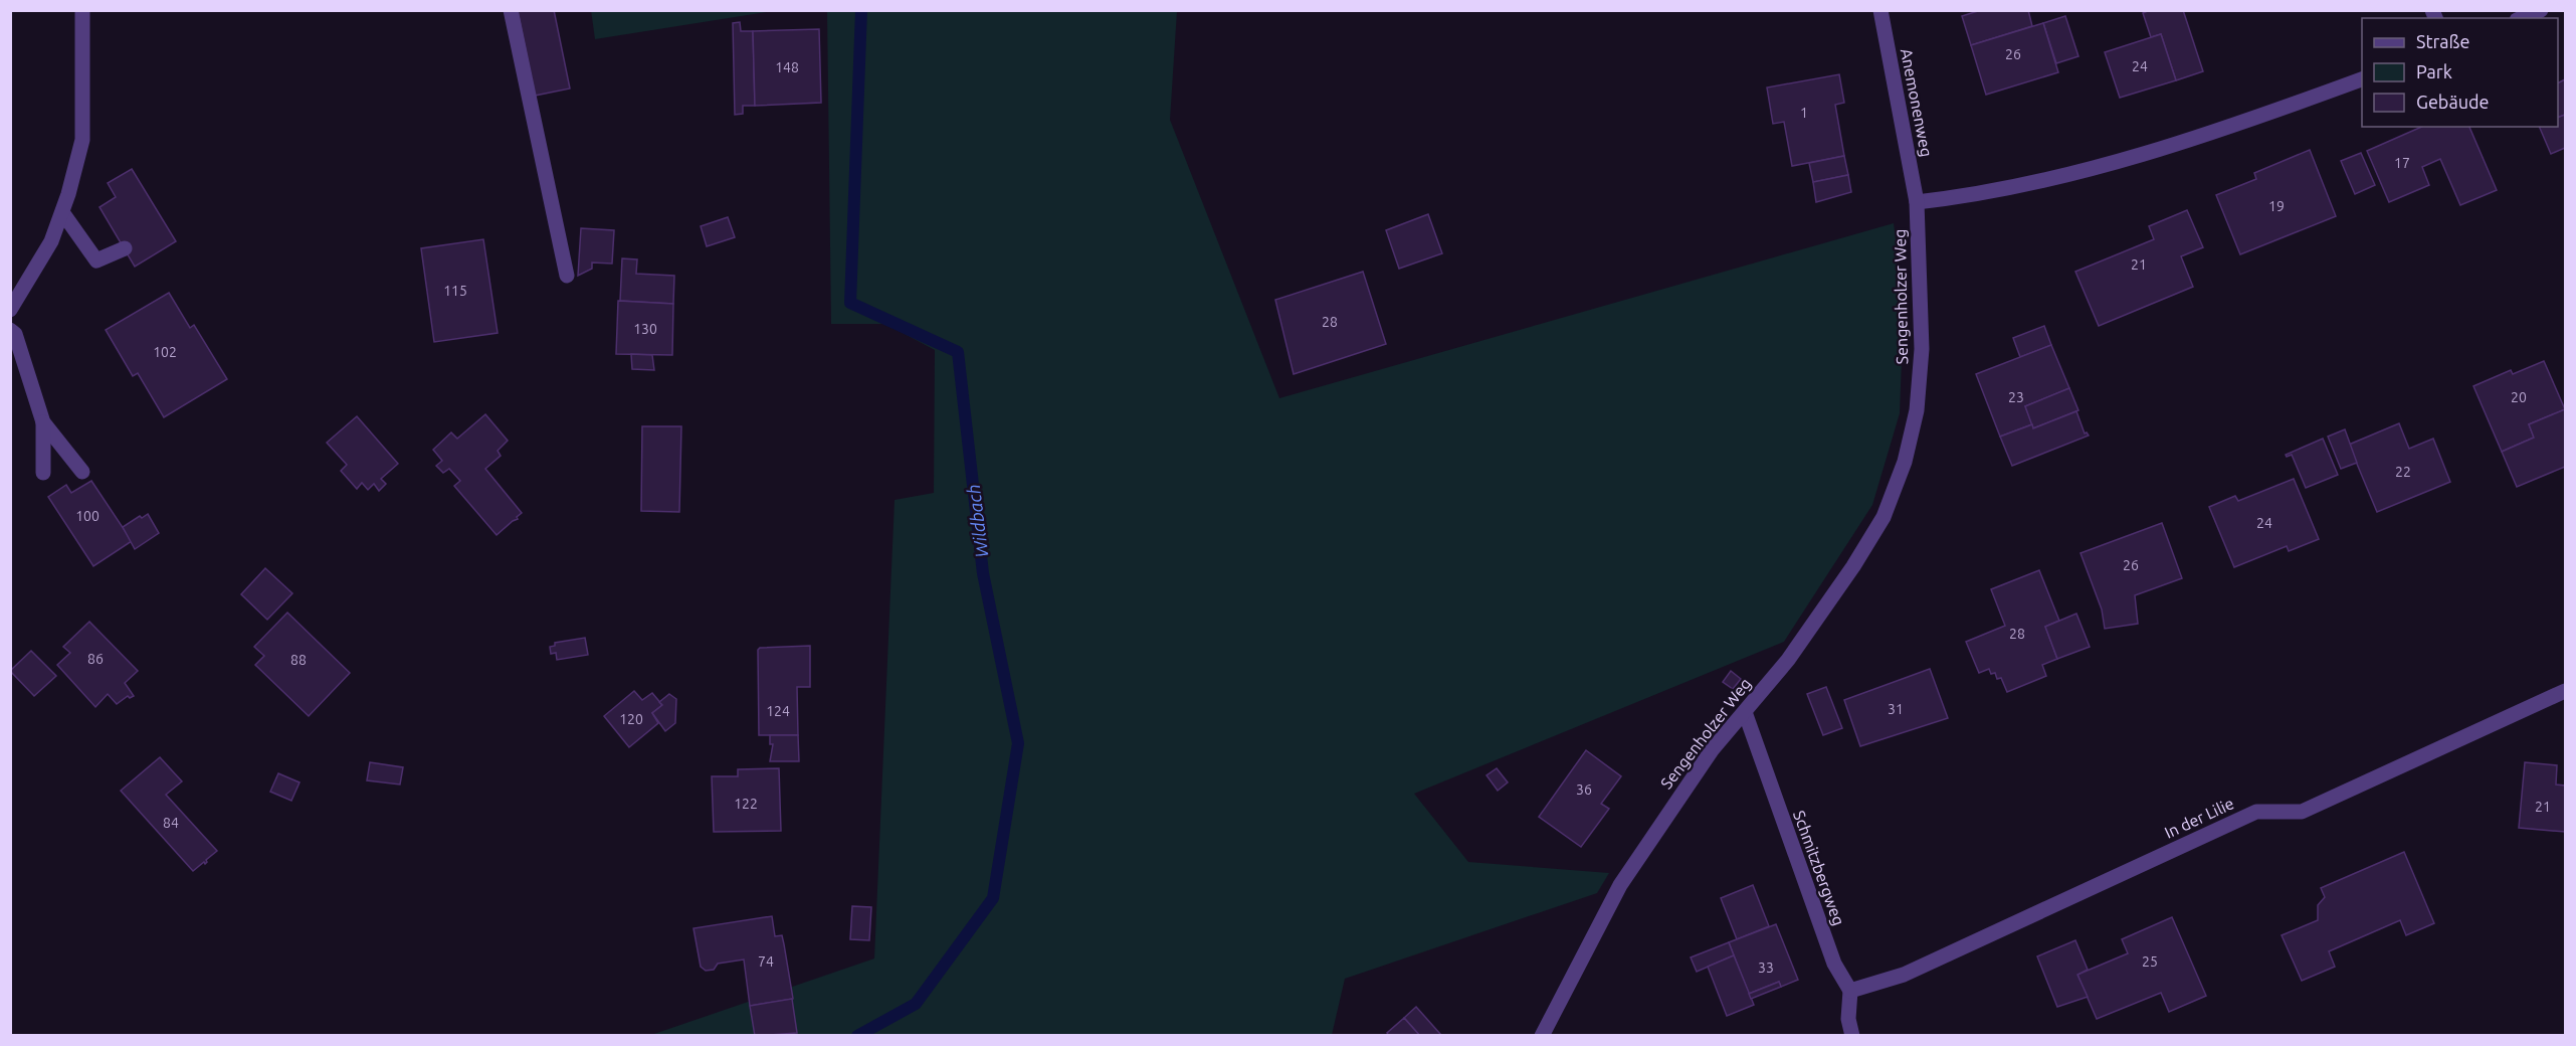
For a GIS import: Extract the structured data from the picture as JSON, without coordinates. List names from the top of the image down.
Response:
{
  "streets": {
    "street": [
      "Anemonenweg",
      "Sengenholzer Weg",
      "In der Lilie",
      "Schmitzbergweg"
    ]
  },
  "crossings": [
    ["Anemonenweg", "Sengenholzer Weg"],
    ["Sengenholzer Weg", "Schmitzbergweg"],
    ["In der Lilie", "Schmitzbergweg"]
  ],
  "water": ["Wildbach"],
  "house_numbers": [
    "26",
    "24",
    "148",
    "1",
    "17",
    "19",
    "21",
    "115",
    "28",
    "130",
    "102",
    "23",
    "20",
    "22",
    "100",
    "24",
    "26",
    "28",
    "86",
    "88",
    "31",
    "124",
    "120",
    "36",
    "122",
    "21",
    "84",
    "74",
    "25",
    "33"
  ],
  "legend": ["Straße", "Park", "Gebäude"]
}
